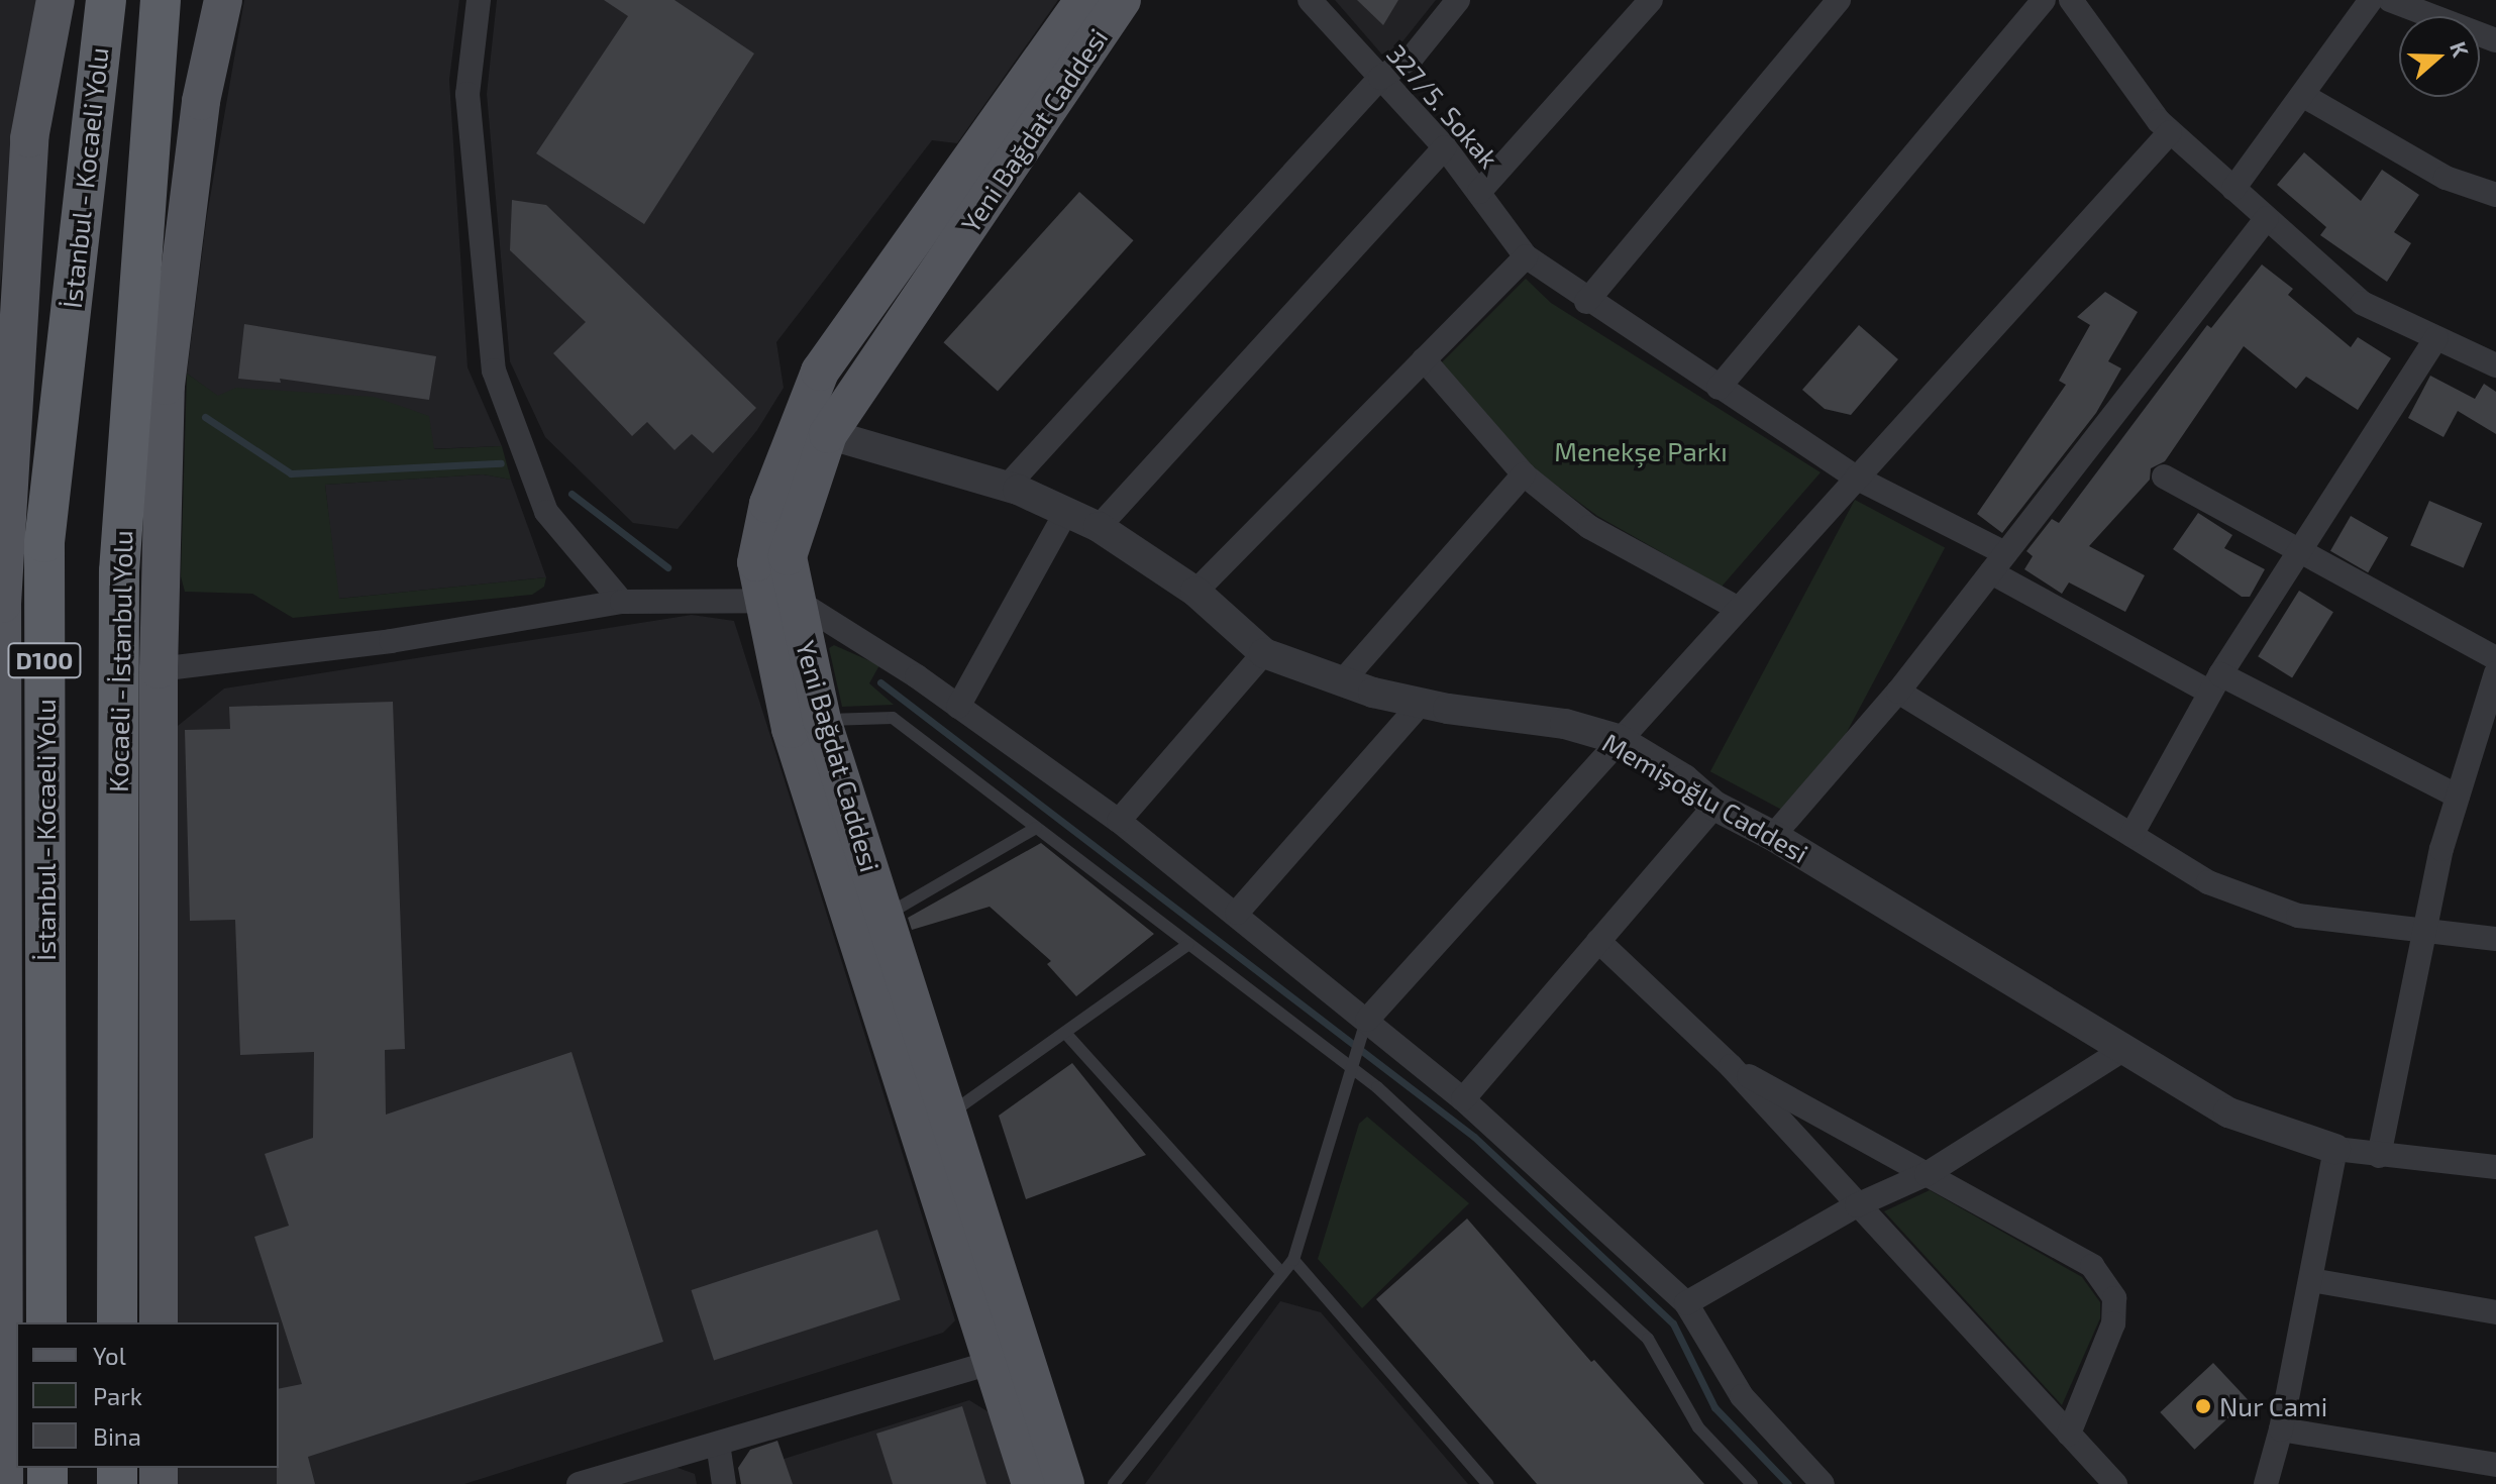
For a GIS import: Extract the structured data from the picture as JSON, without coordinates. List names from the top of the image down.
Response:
{
  "streets": {
    "highway": ["İstanbul - Kocaeli Yolu", "D100", "Kocaeli - İstanbul Yolu"],
    "main road": ["Yeni Bağdat Caddesi"],
    "street": ["327/5. Sokak", "Memişoğlu Caddesi"]
  },
  "crossings": [
    ["Yeni Bağdat Caddesi", "Memişoğlu Caddesi"]
  ],
  "parks": ["Menekşe Parkı"],
  "places": ["Nur Cami"],
  "legend": ["Yol", "Park", "Bina"],
  "north": "right"
}
